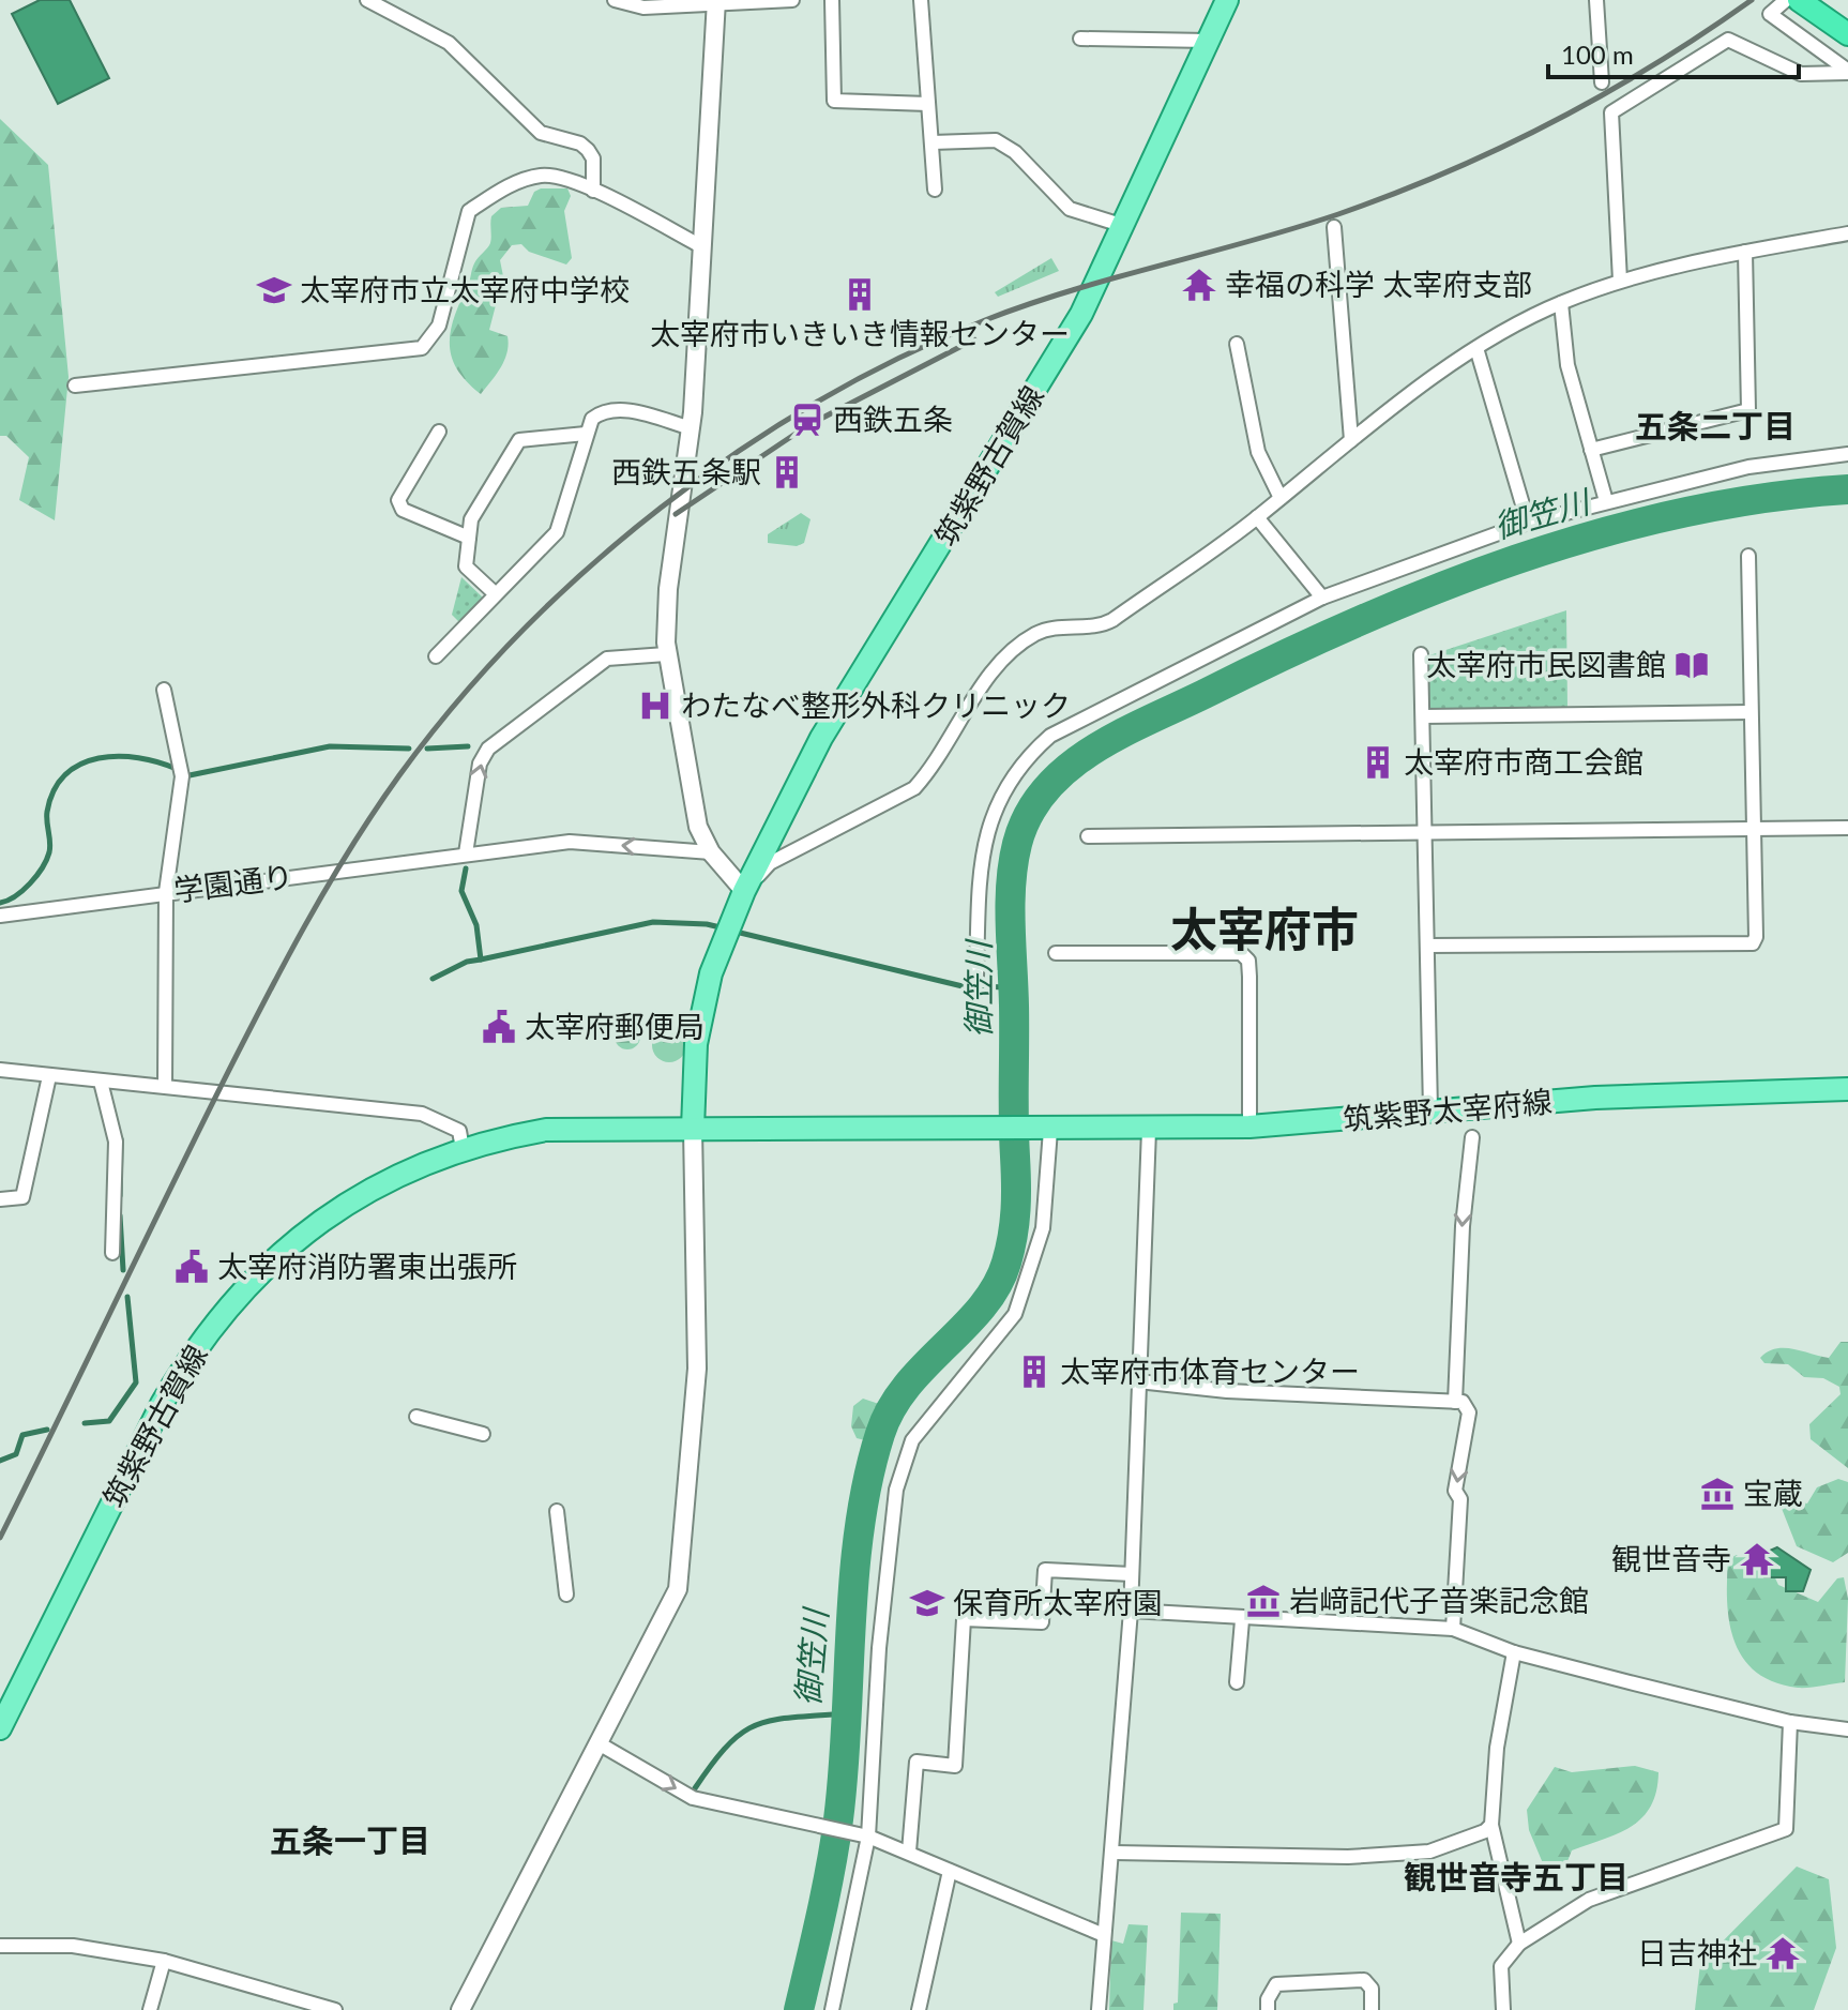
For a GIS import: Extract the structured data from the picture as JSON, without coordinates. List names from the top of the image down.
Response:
{
  "streets": {
    "main road": ["筑紫野古賀線", "筑紫野太宰府線"],
    "street": ["学園通り"]
  },
  "crossings": [
    ["筑紫野古賀線", "筑紫野太宰府線"]
  ],
  "districts": [
    "五条二丁目",
    "太宰府市",
    "五条一丁目",
    "観世音寺五丁目"
  ],
  "water": ["御笠川"],
  "places": {
    "temple": ["幸福の科学 太宰府支部", "観世音寺", "日吉神社"],
    "school or university": ["太宰府市立太宰府中学校", "保育所太宰府園"],
    "building": [
      "太宰府市いきいき情報センター",
      "西鉄五条駅",
      "太宰府市商工会館",
      "太宰府市体育センター"
    ],
    "station": ["西鉄五条"],
    "library": ["太宰府市民図書館"],
    "hospital": ["わたなべ整形外科クリニック"],
    "public building": ["太宰府郵便局", "太宰府消防署東出張所"],
    "museum": ["宝蔵", "岩﨑記代子音楽記念館"]
  },
  "scale_bar": "100 m"
}
